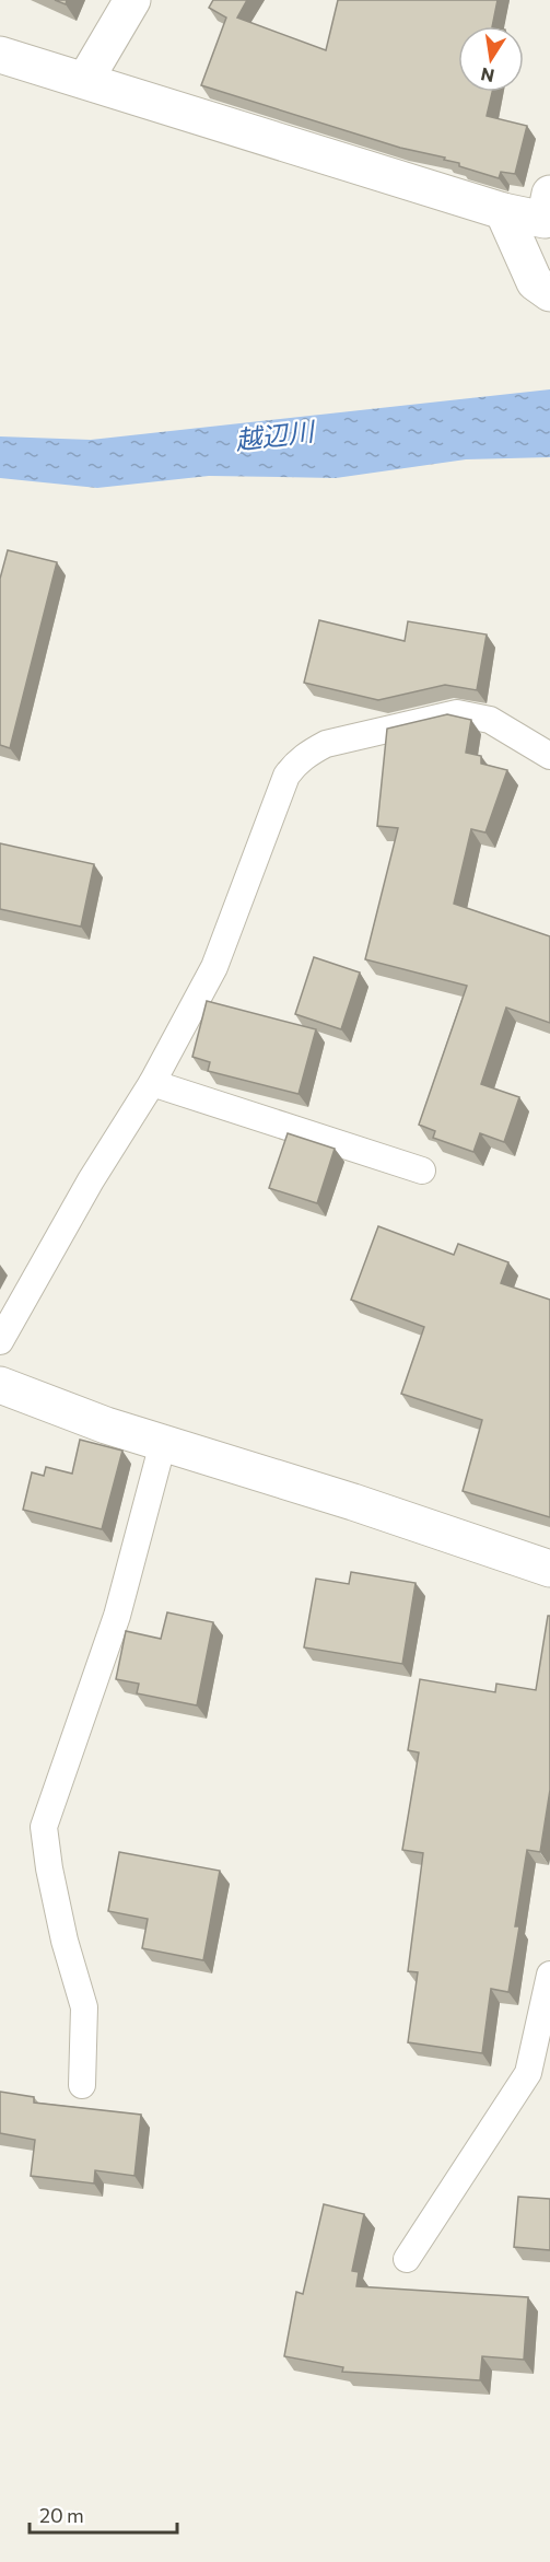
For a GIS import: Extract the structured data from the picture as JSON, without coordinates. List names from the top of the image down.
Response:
{
  "water": ["越辺川"],
  "scale_bar": "20 m",
  "north": "bottom"
}
